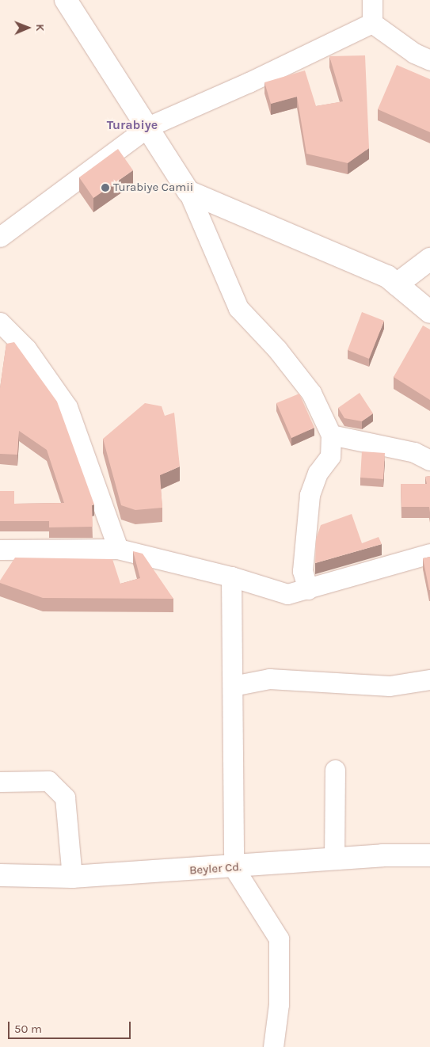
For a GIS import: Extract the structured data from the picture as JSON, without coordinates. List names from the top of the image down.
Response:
{
  "streets": {
    "street": ["Beyler Cd."]
  },
  "districts": ["Turabiye"],
  "places": ["Turabiye Camii"],
  "scale_bar": "50 m",
  "north": "right"
}
